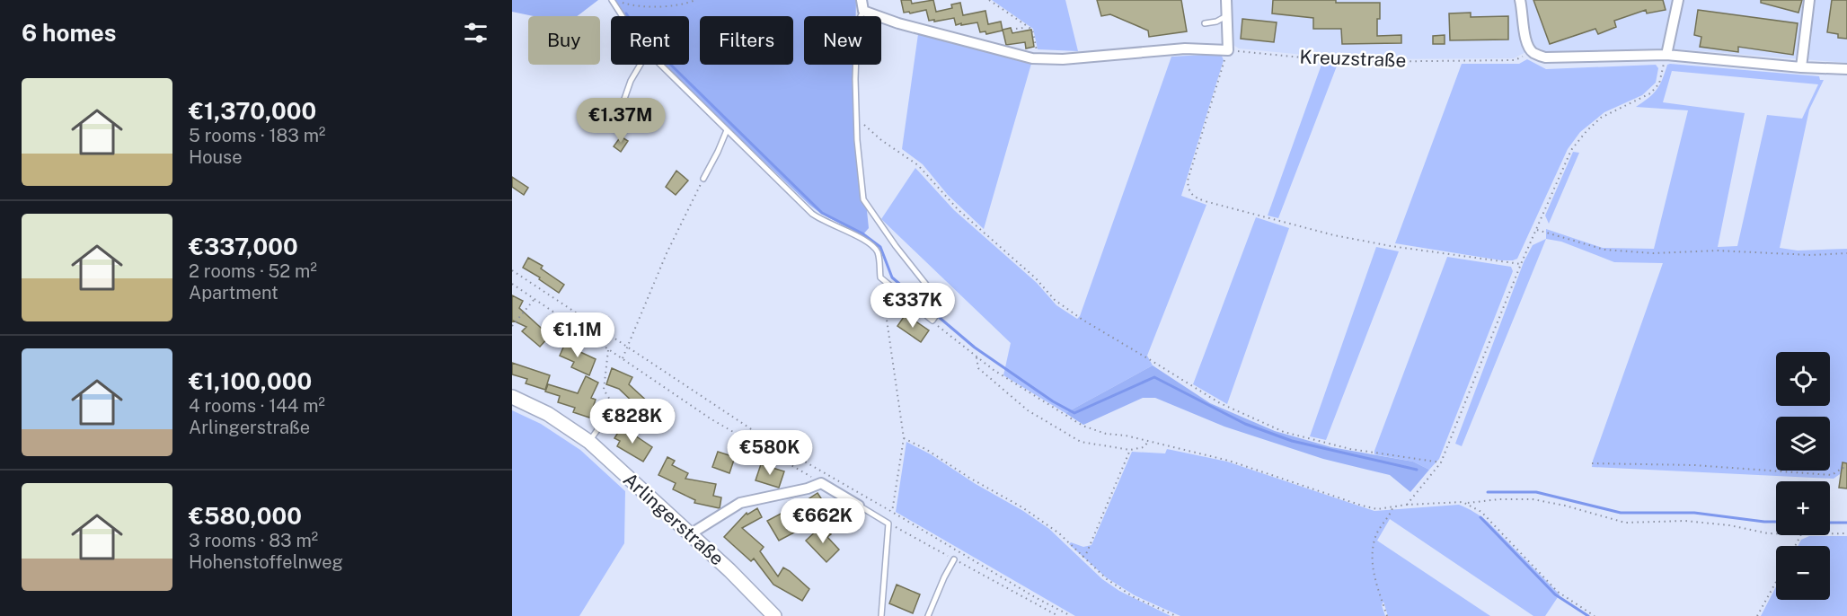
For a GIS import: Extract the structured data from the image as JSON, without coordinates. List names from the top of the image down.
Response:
{
  "streets": {
    "main road": ["Arlingerstraße"],
    "path": ["Kreuzstraße"]
  },
  "page": {
    "heading": "6 homes",
    "chip": [
      "Buy",
      "Rent",
      "Filters",
      "New"
    ],
    "list": [
      {
        "name": "€1,370,000",
        "note": "5 rooms · 183 m² · House"
      },
      {
        "name": "€337,000",
        "note": "2 rooms · 52 m² · Apartment"
      },
      {
        "name": "€1,100,000",
        "note": "4 rooms · 144 m² · Arlingerstraße"
      },
      {
        "name": "€580,000",
        "note": "3 rooms · 83 m² · Hohenstoffelnweg"
      }
    ],
    "price": [
      "€1.37M",
      "€337K",
      "€1.1M",
      "€828K",
      "€580K",
      "€662K"
    ],
    "map_buttons": ["+", "−"]
  }
}
